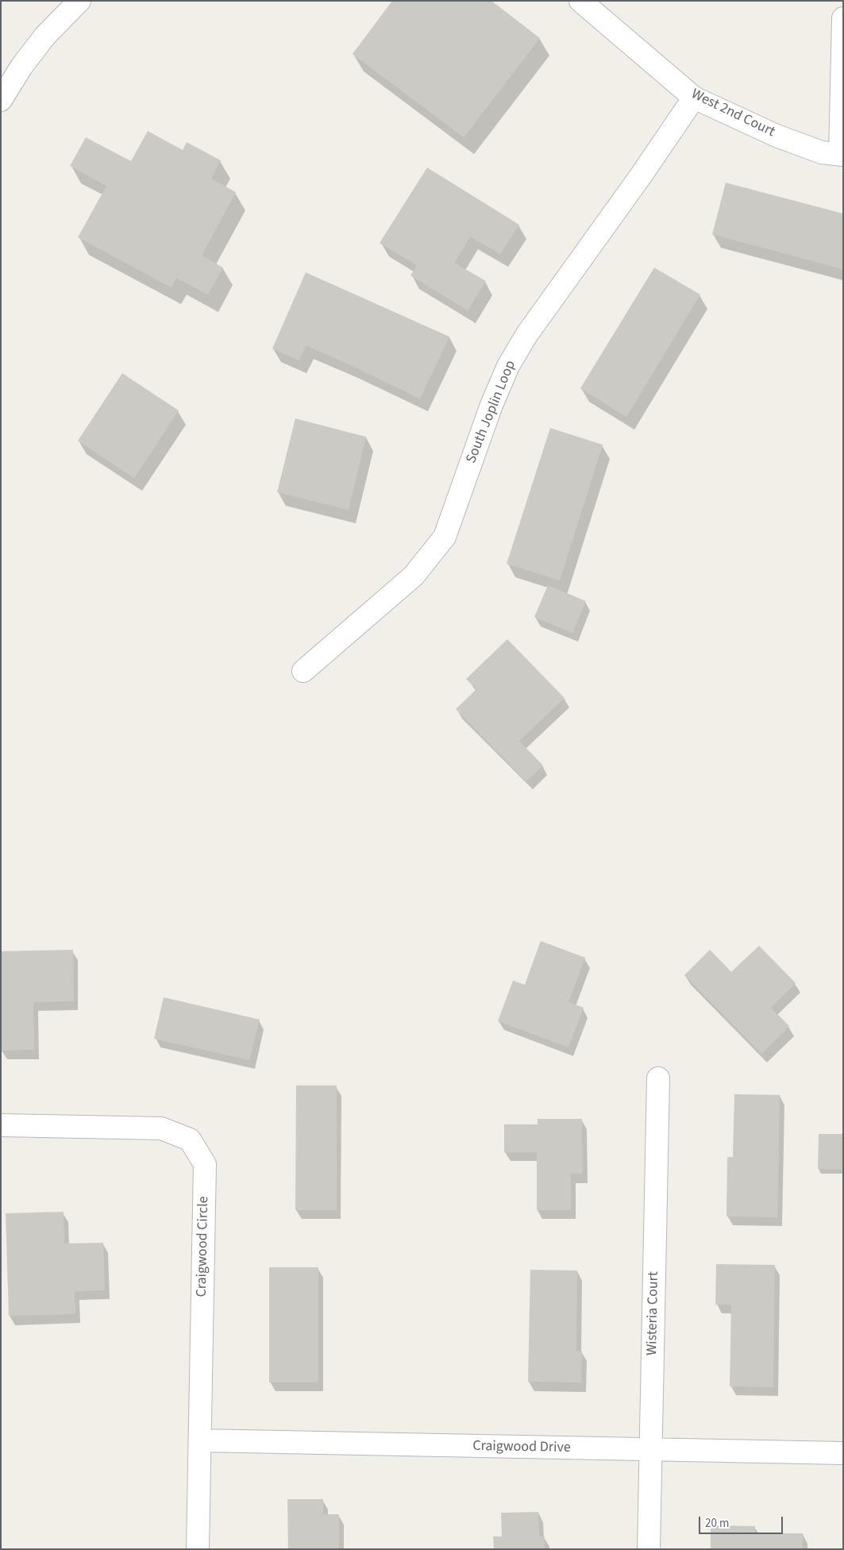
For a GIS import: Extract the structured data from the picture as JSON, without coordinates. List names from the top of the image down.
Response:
{
  "streets": {
    "street": [
      "West 2nd Court",
      "South Joplin Loop",
      "Craigwood Circle",
      "Wisteria Court",
      "Craigwood Drive"
    ]
  },
  "crossings": [
    ["West 2nd Court", "South Joplin Loop"],
    ["Craigwood Circle", "Craigwood Drive"],
    ["Wisteria Court", "Craigwood Drive"]
  ],
  "scale_bar": "20 m"
}
